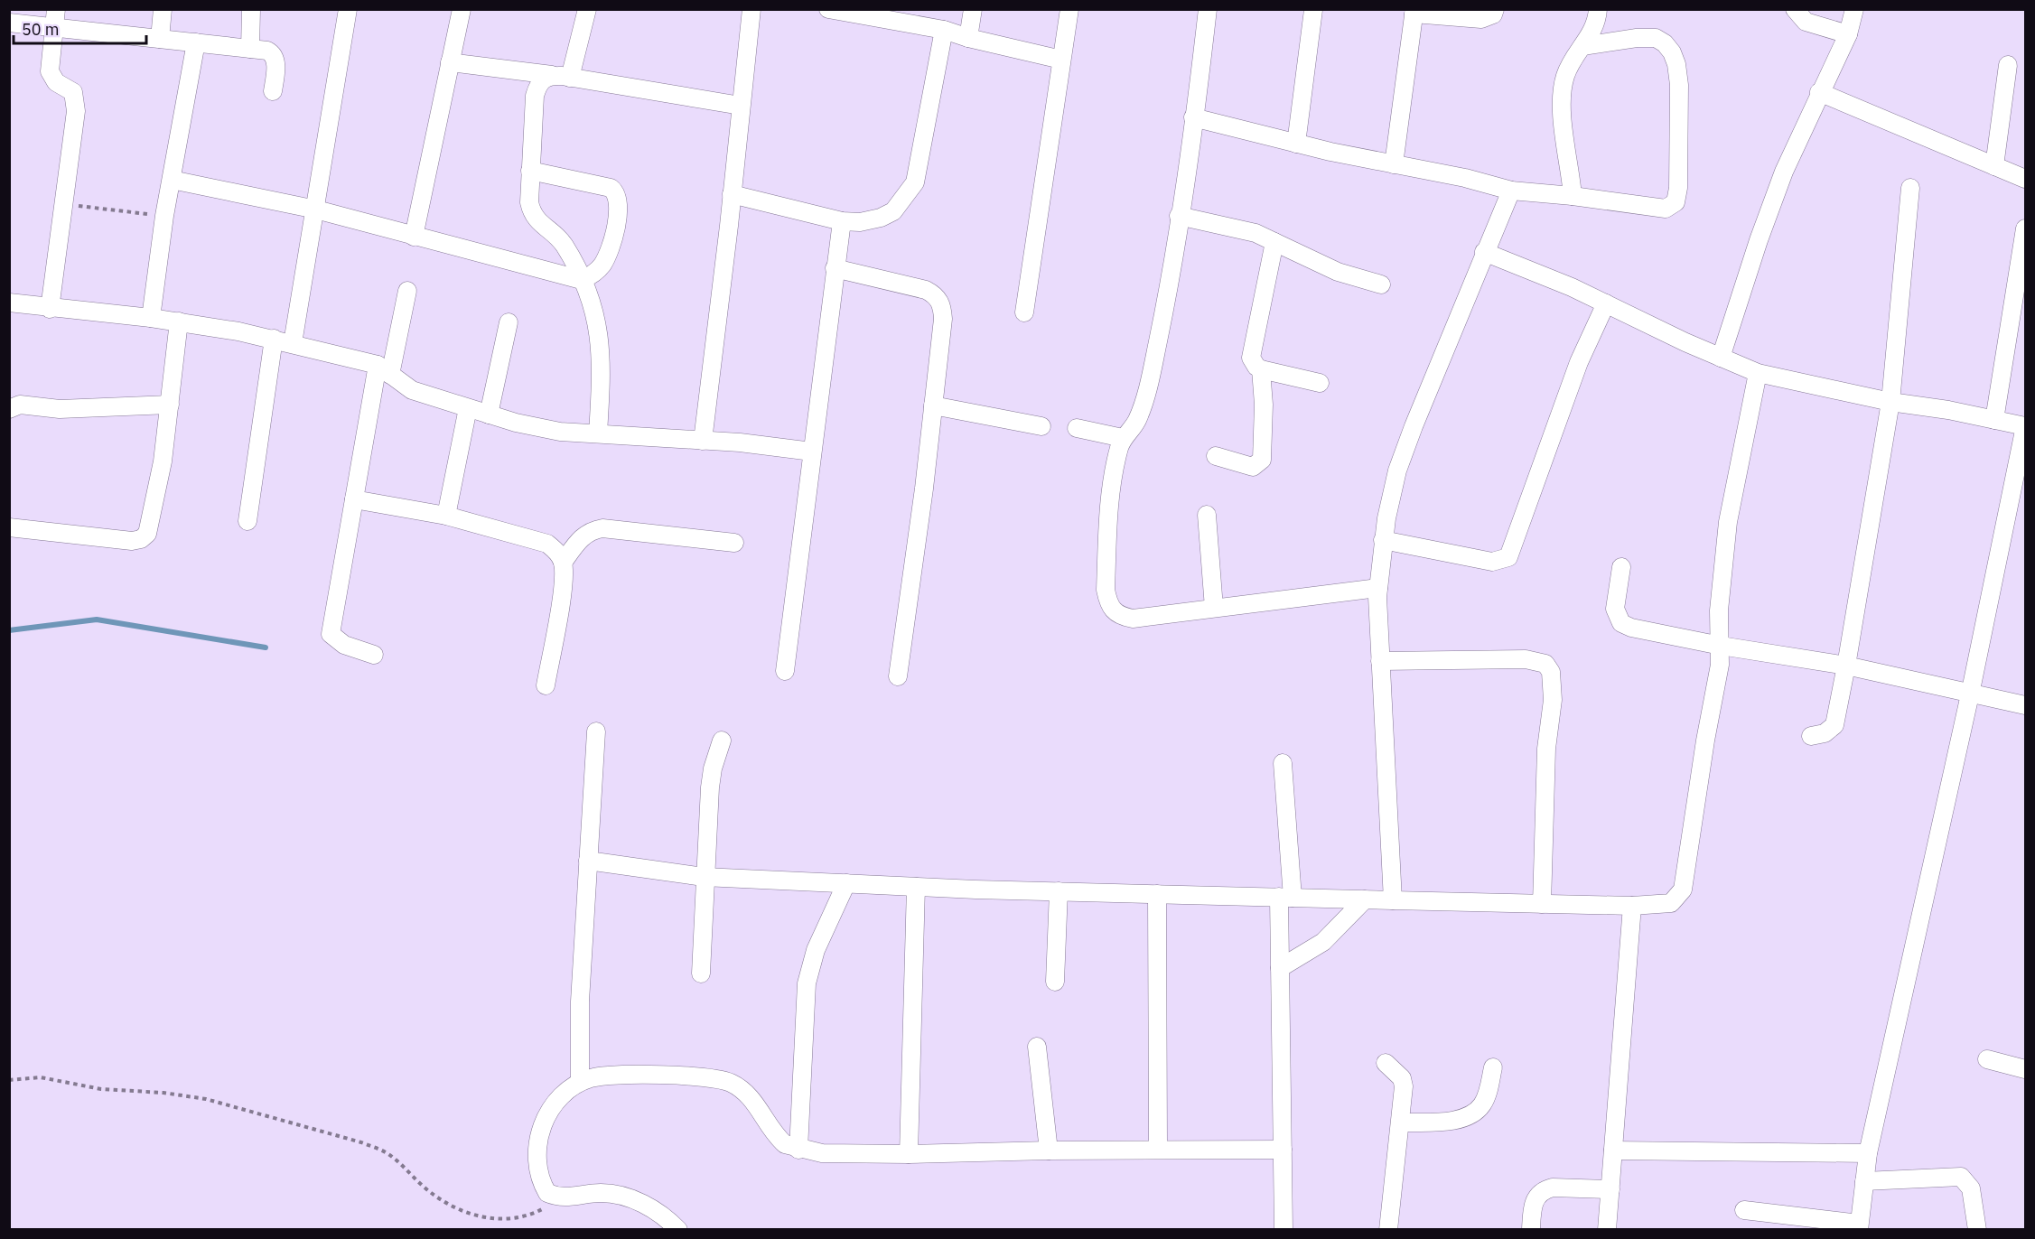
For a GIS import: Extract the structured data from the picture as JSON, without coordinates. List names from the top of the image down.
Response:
{
  "scale_bar": "50 m"
}
